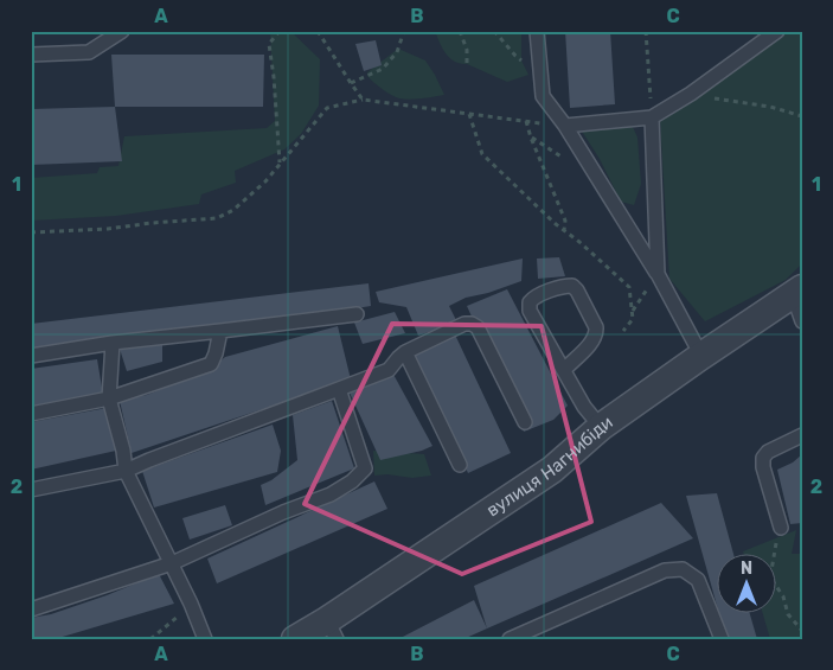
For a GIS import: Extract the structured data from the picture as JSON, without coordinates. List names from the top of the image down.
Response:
{
  "streets": {
    "street": ["вулиця Нагнибіди"]
  },
  "north": "top",
  "grid": {
    "columns": ["A", "B", "C"],
    "rows": ["1", "2"]
  }
}
